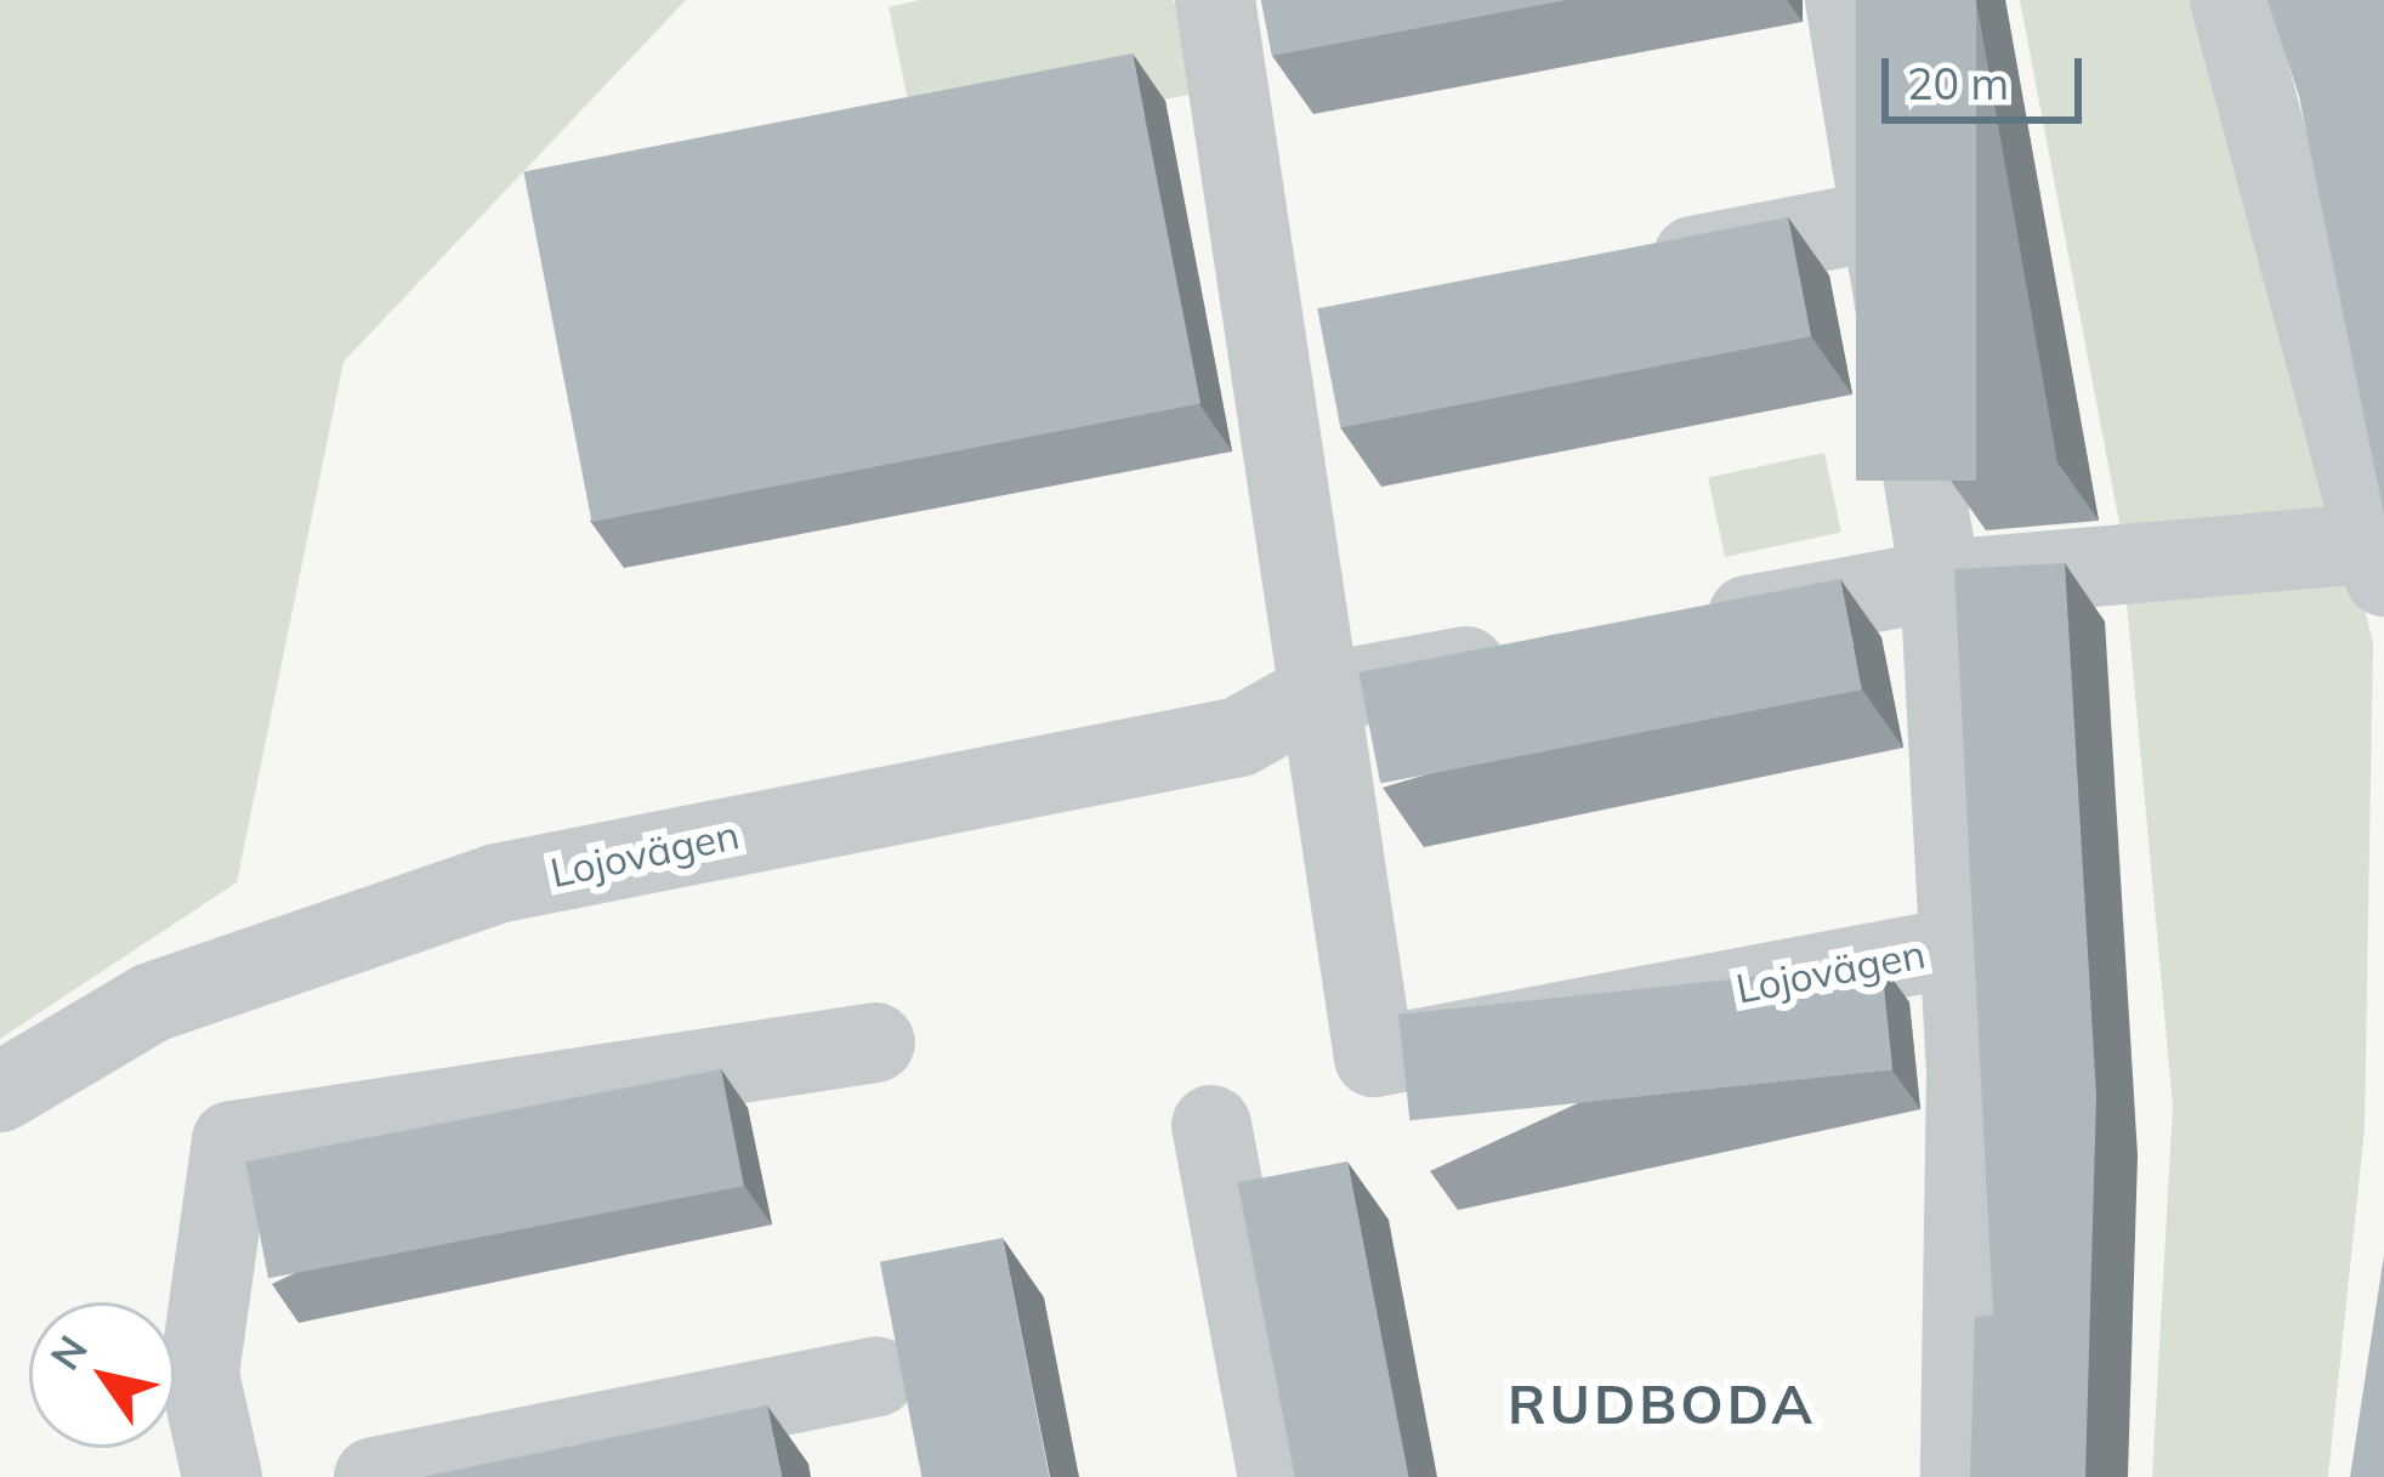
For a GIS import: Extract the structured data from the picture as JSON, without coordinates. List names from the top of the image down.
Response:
{
  "streets": {
    "street": ["Lojovägen"]
  },
  "districts": ["RUDBODA"],
  "scale_bar": "20 m",
  "north": "top left"
}
